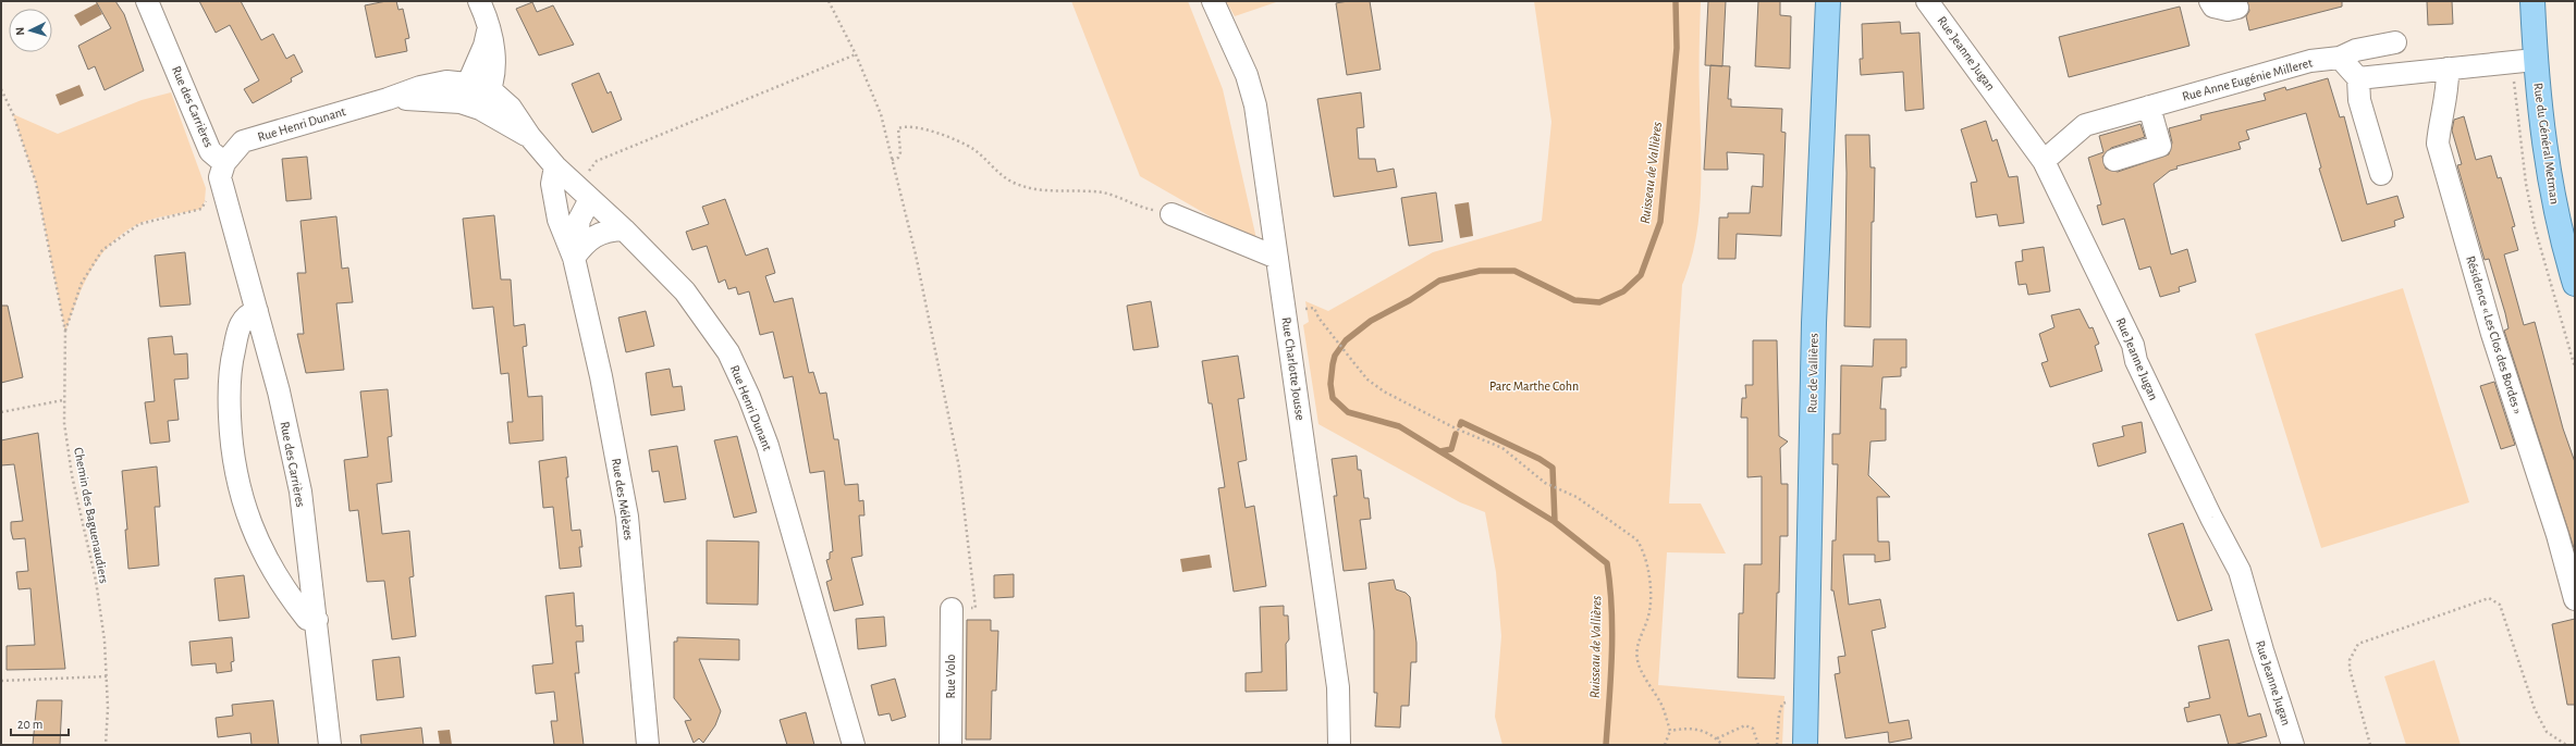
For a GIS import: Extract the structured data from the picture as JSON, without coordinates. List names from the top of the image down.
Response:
{
  "streets": {
    "main road": ["Rue du Général Metman", "Rue de Vallières"],
    "street": [
      "Rue Jeanne Jugan",
      "Rue Anne Eugénie Milleret",
      "Rue des Carrières",
      "Rue Henri Dunant",
      "Résidence « Les Clos des Bordes »",
      "Rue Charlotte Jousse",
      "Rue des Mélèzes",
      "Rue Volo"
    ],
    "path": ["Chemin des Baguenaudiers"]
  },
  "crossings": [
    ["Rue Jeanne Jugan", "Rue Anne Eugénie Milleret"],
    ["Rue des Carrières", "Rue Henri Dunant"],
    ["Rue Henri Dunant", "Rue des Mélèzes"]
  ],
  "water": ["Ruisseau de Vallières"],
  "parks": ["Parc Marthe Cohn"],
  "scale_bar": "20 m",
  "north": "left"
}
